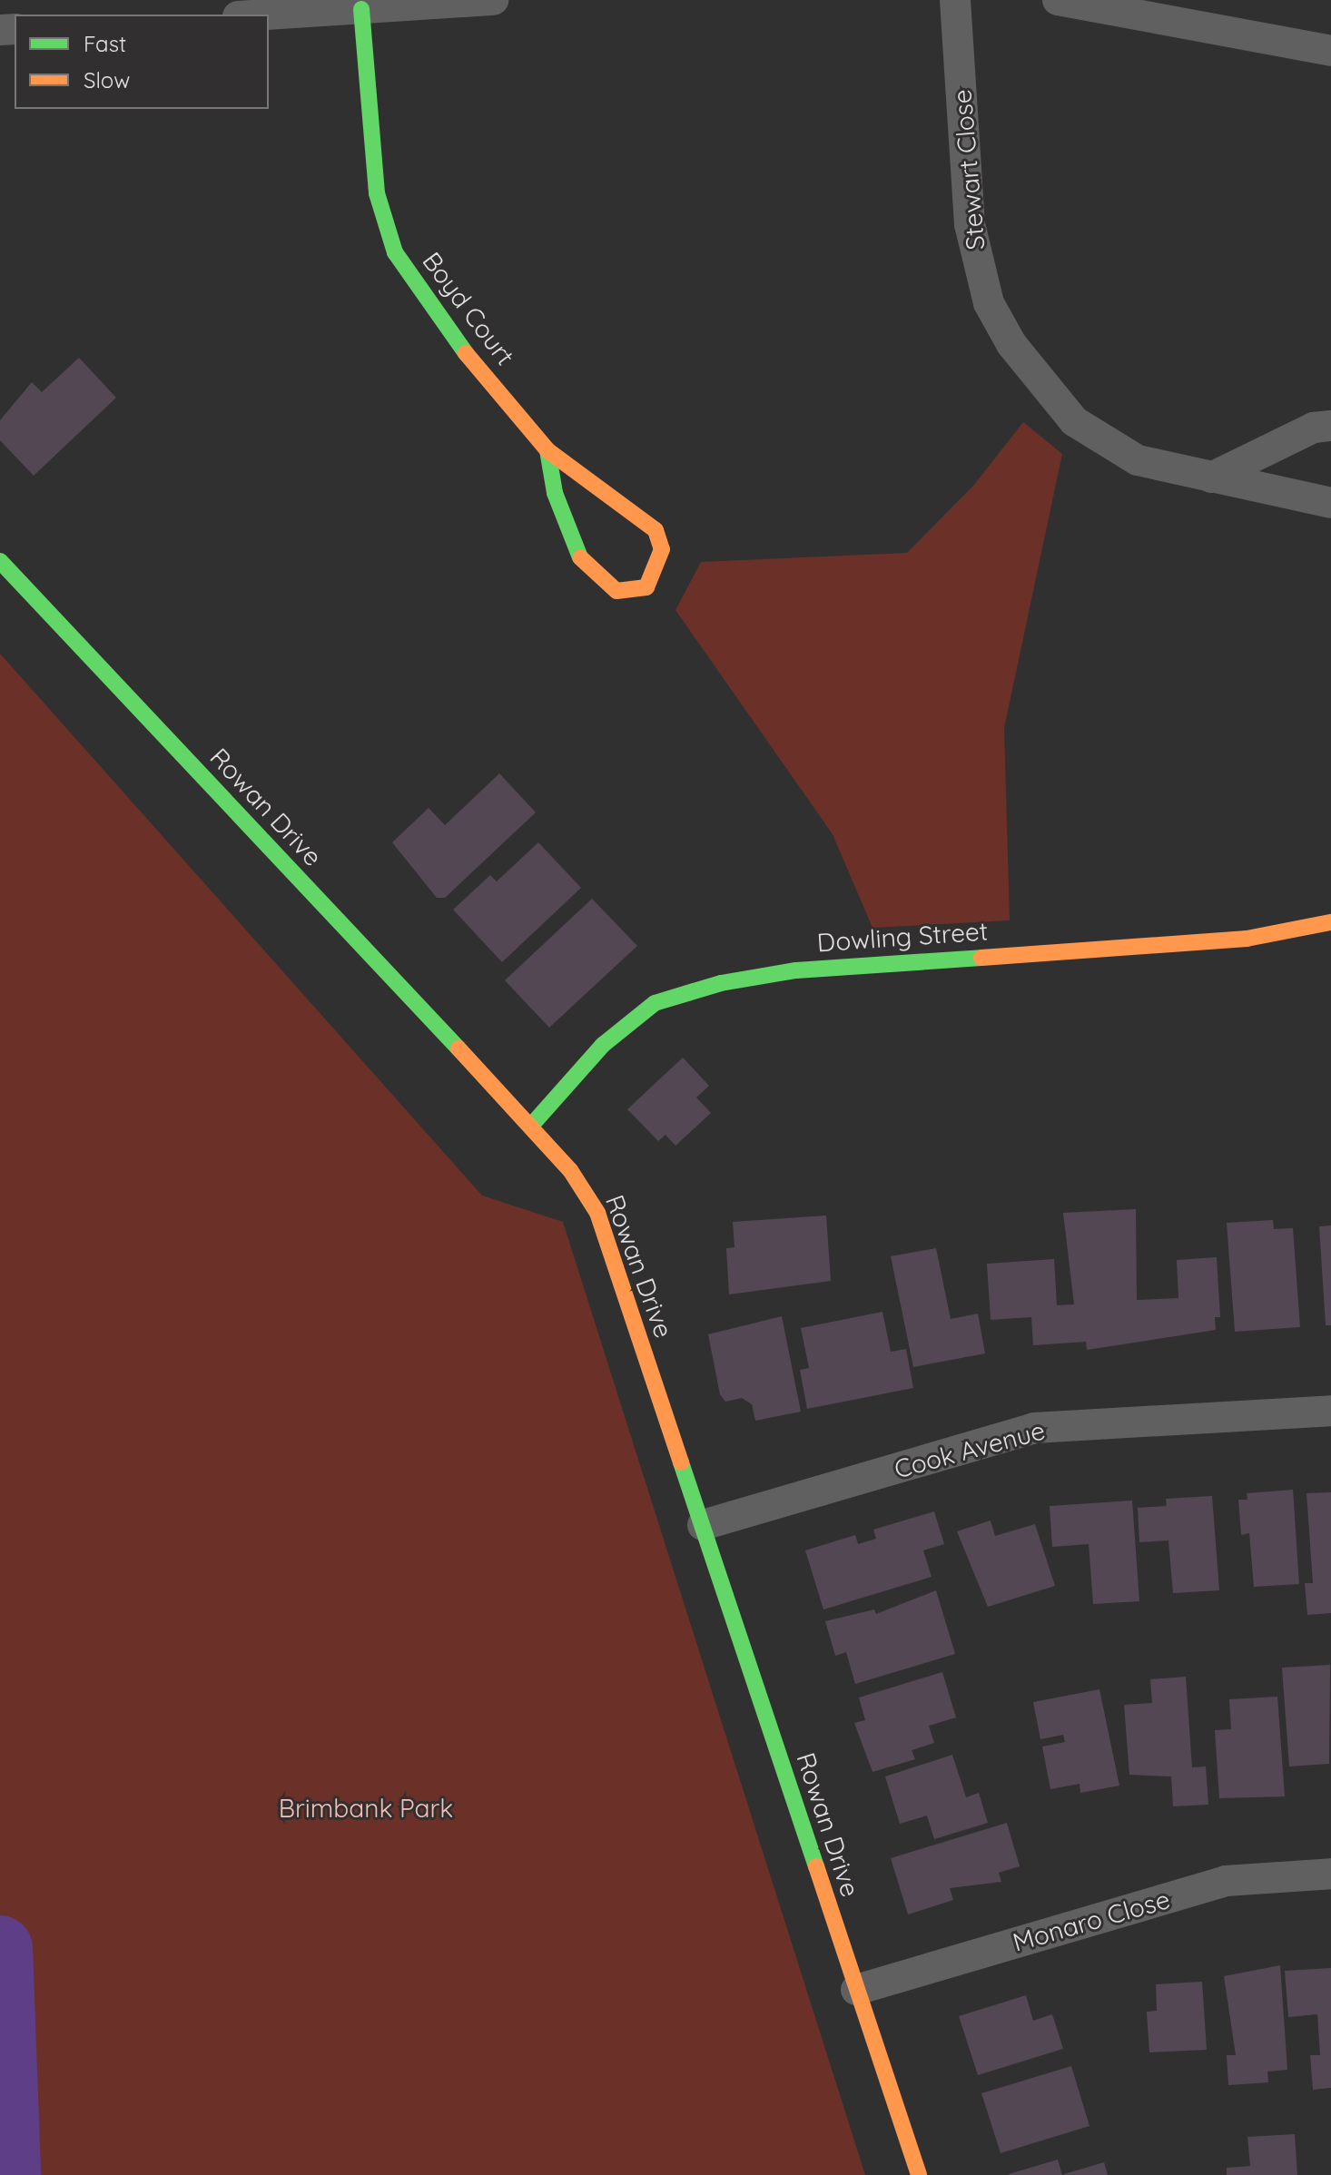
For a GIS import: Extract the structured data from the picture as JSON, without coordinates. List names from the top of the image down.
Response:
{
  "streets": {
    "street": [
      "Stewart Close",
      "Boyd Court",
      "Rowan Drive",
      "Dowling Street",
      "Cook Avenue",
      "Monaro Close"
    ]
  },
  "crossings": [
    ["Rowan Drive", "Dowling Street"],
    ["Rowan Drive", "Cook Avenue"],
    ["Rowan Drive", "Monaro Close"]
  ],
  "parks": ["Brimbank Park"],
  "legend": ["Fast", "Slow"]
}
